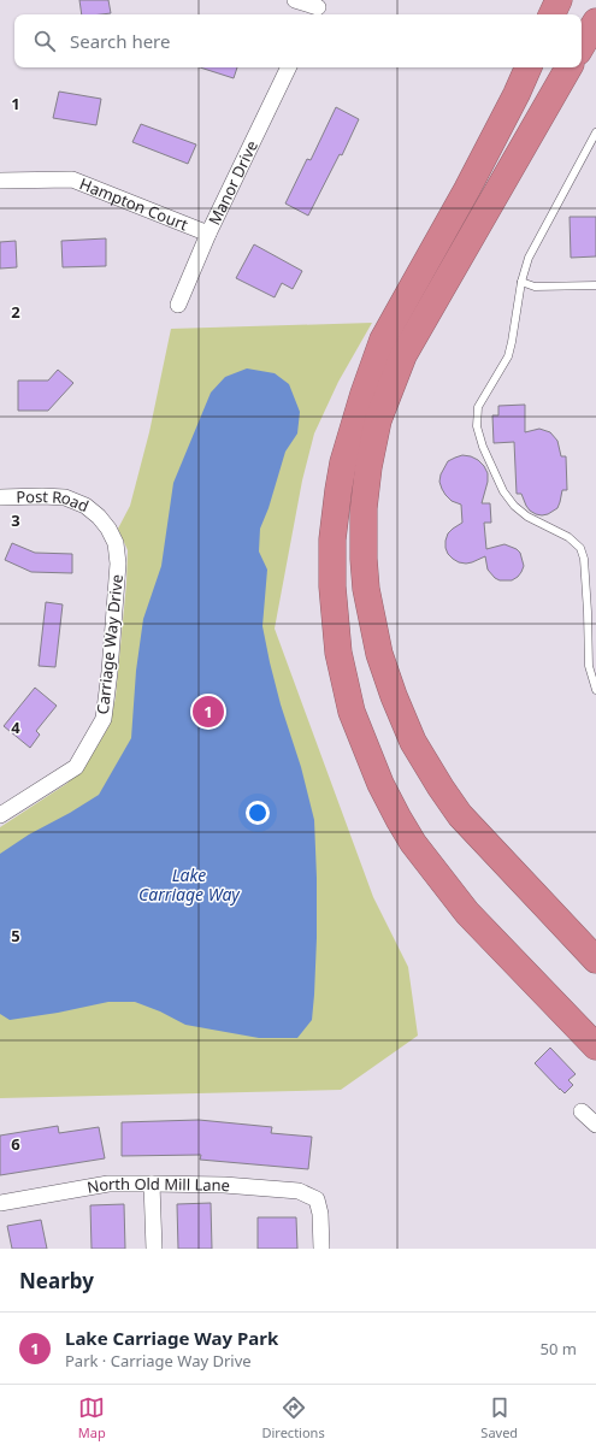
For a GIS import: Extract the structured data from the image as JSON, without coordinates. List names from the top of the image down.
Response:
{
  "streets": {
    "street": [
      "Manor Drive",
      "Hampton Court",
      "Post Road",
      "Carriage Way Drive",
      "North Old Mill Lane"
    ]
  },
  "crossings": [
    ["Manor Drive", "Hampton Court"],
    ["Post Road", "Carriage Way Drive"]
  ],
  "water": ["Lake Carriage Way"],
  "page": {
    "search": "Search here",
    "pins": "1",
    "heading": "Nearby",
    "list": [
      {
        "mark": "1",
        "name": "Lake Carriage Way Park",
        "note": "Park · Carriage Way Drive",
        "value": "50 m"
      }
    ],
    "nav": ["Map", "Directions", "Saved"]
  },
  "grid": {
    "rows": [
      "1",
      "2",
      "3",
      "4",
      "5",
      "6"
    ]
  }
}
